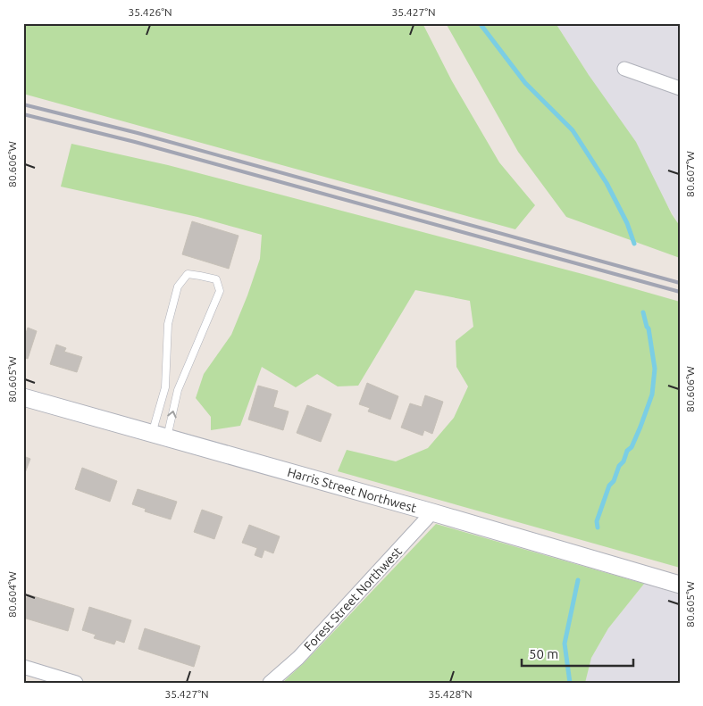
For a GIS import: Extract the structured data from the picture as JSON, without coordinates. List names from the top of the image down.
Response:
{
  "streets": {
    "street": ["Harris Street Northwest", "Forest Street Northwest"]
  },
  "crossings": [
    ["Harris Street Northwest", "Forest Street Northwest"]
  ],
  "scale_bar": "50 m",
  "coordinates": [
    "35.426°N",
    "35.427°N",
    "80.606°W",
    "80.607°W",
    "80.605°W",
    "80.604°W",
    "35.428°N"
  ]
}
